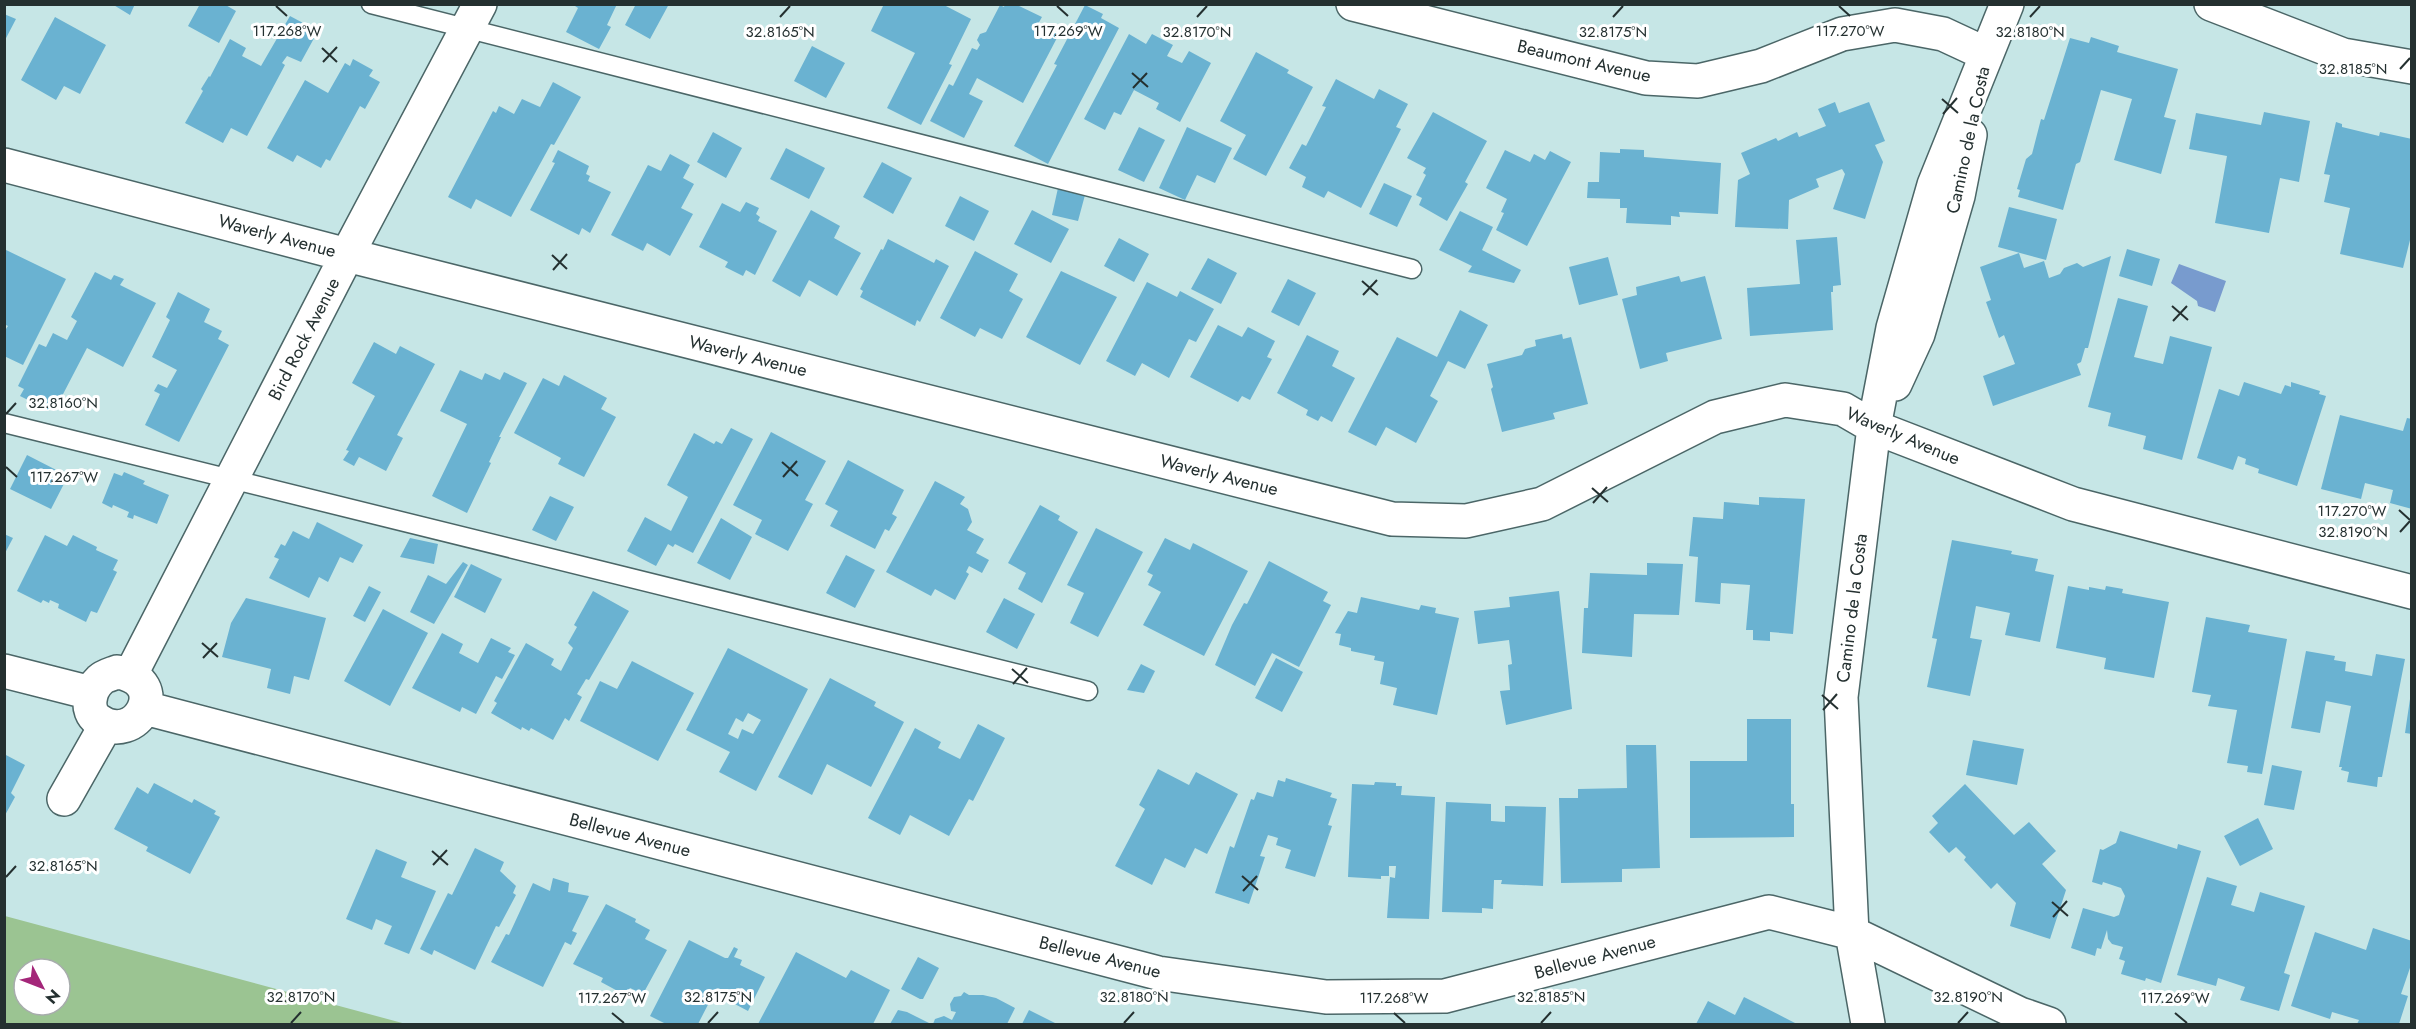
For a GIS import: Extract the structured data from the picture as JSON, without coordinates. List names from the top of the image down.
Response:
{
  "streets": {
    "street": [
      "Beaumont Avenue",
      "Camino de la Costa",
      "Waverly Avenue",
      "Bird Rock Avenue",
      "Bellevue Avenue"
    ]
  },
  "crossings": [
    ["Beaumont Avenue", "Camino de la Costa"],
    ["Camino de la Costa", "Waverly Avenue"],
    ["Camino de la Costa", "Bellevue Avenue"],
    ["Waverly Avenue", "Bird Rock Avenue"],
    ["Bird Rock Avenue", "Bellevue Avenue"]
  ],
  "north": "bottom right",
  "coordinates": [
    "117.270°W",
    "117.268°W",
    "117.269°W",
    "32.8165°N",
    "32.8170°N",
    "32.8175°N",
    "32.8180°N",
    "32.8185°N",
    "32.8160°N",
    "117.267°W",
    "32.8190°N"
  ]
}
